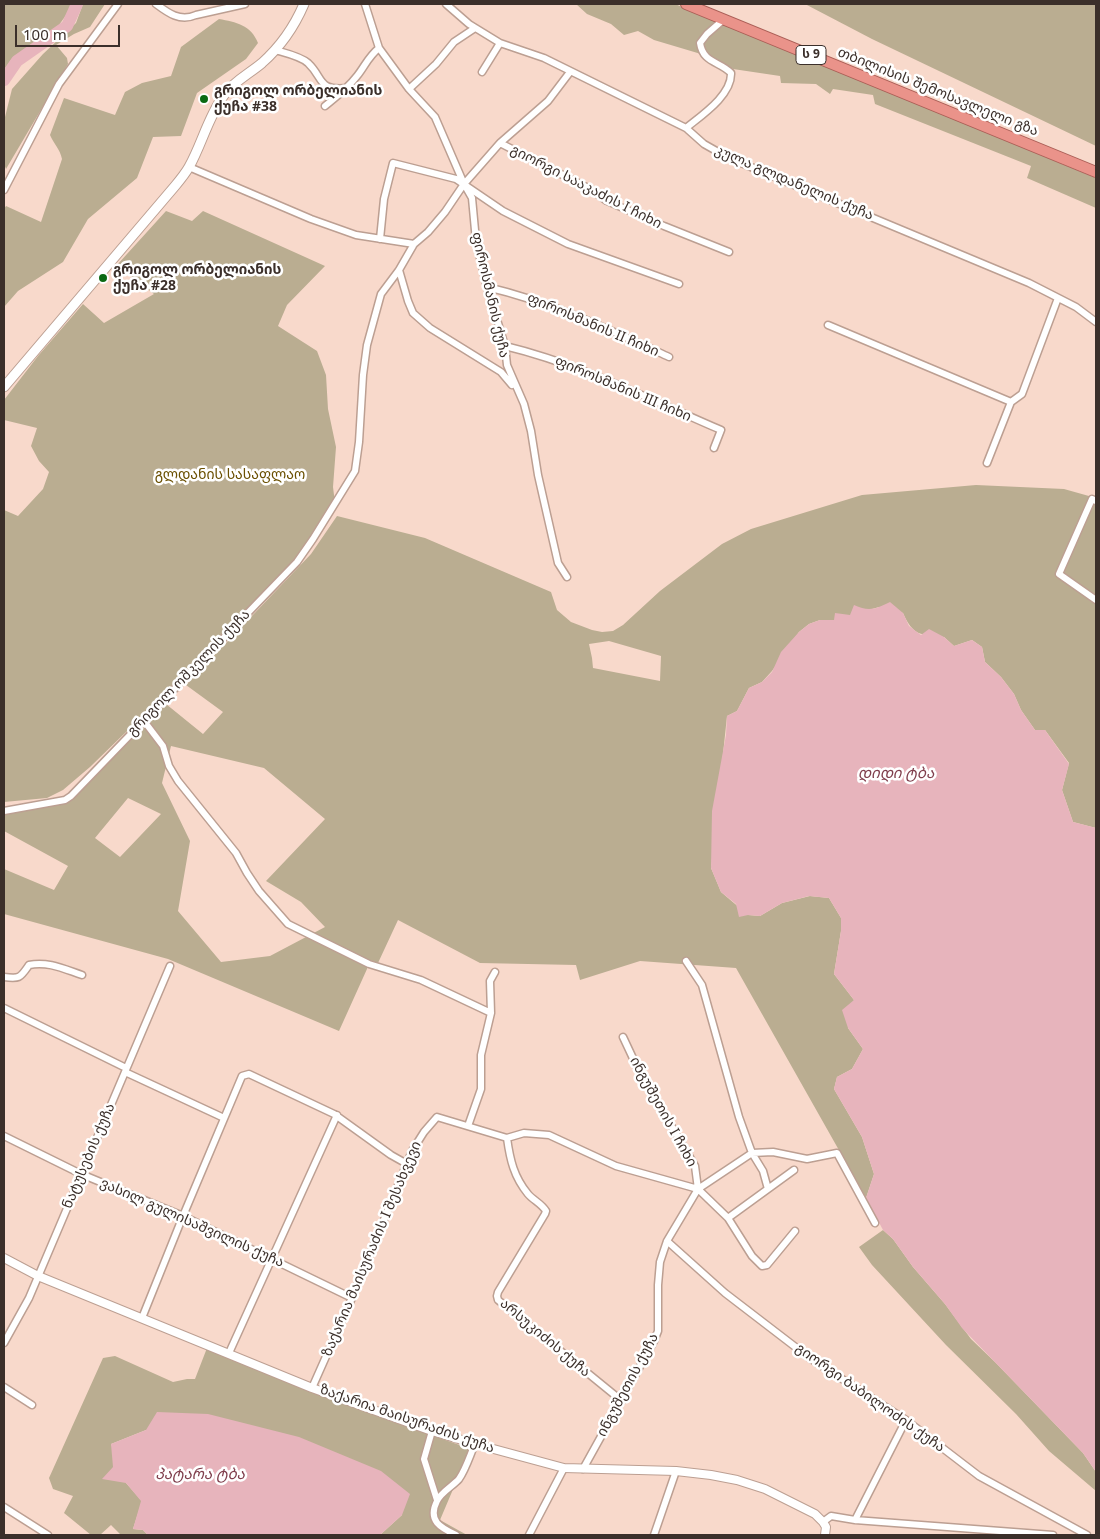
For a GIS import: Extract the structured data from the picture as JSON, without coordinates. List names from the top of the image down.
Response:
{
  "streets": {
    "highway": ["ს 9", "თბილისის შემოსავლელი გზა"],
    "street": [
      "კულა გლდანელის ქუჩა",
      "გიორგი სააკაძის I ჩიხი",
      "ფიროსმანის ქუჩა",
      "ფიროსმანის II ჩიხი",
      "ფიროსმანის III ჩიხი",
      "გრიგოლ ოშკელის ქუჩა",
      "ინგუშეთის I ჩიხი",
      "ნატუსების ქუჩა",
      "ვასილ გულისაშვილის ქუჩა",
      "ზაქარია მაისურაძის I შესახვევი",
      "არსუკიძის ქუჩა",
      "ინგუშეთის ქუჩა",
      "გიორგი ბაბილოძის ქუჩა",
      "ზაქარია მაისურაძის ქუჩა"
    ]
  },
  "crossings": [
    ["კულა გლდანელის ქუჩა", "გრიგოლ ოშკელის ქუჩა"],
    ["გიორგი სააკაძის I ჩიხი", "გრიგოლ ოშკელის ქუჩა"],
    ["ფიროსმანის ქუჩა", "ფიროსმანის II ჩიხი"],
    ["ფიროსმანის ქუჩა", "ფიროსმანის III ჩიხი"],
    ["ფიროსმანის ქუჩა", "გრიგოლ ოშკელის ქუჩა"],
    ["ინგუშეთის I ჩიხი", "ინგუშეთის ქუჩა"],
    ["ნატუსების ქუჩა", "ვასილ გულისაშვილის ქუჩა"],
    ["ნატუსების ქუჩა", "ზაქარია მაისურაძის ქუჩა"],
    ["ვასილ გულისაშვილის ქუჩა", "ზაქარია მაისურაძის I შესახვევი"],
    ["ზაქარია მაისურაძის I შესახვევი", "ზაქარია მაისურაძის ქუჩა"],
    ["არსუკიძის ქუჩა", "ინგუშეთის ქუჩა"],
    ["ინგუშეთის ქუჩა", "გიორგი ბაბილოძის ქუჩა"],
    ["ინგუშეთის ქუჩა", "ზაქარია მაისურაძის ქუჩა"]
  ],
  "water": ["დიდი ტბა", "პატარა ტბა"],
  "parks": ["გლდანის სასაფლაო"],
  "places": ["გრიგოლ ორბელიანის ქუჩა #38", "გრიგოლ ორბელიანის ქუჩა #28"],
  "scale_bar": "100 m"
}
